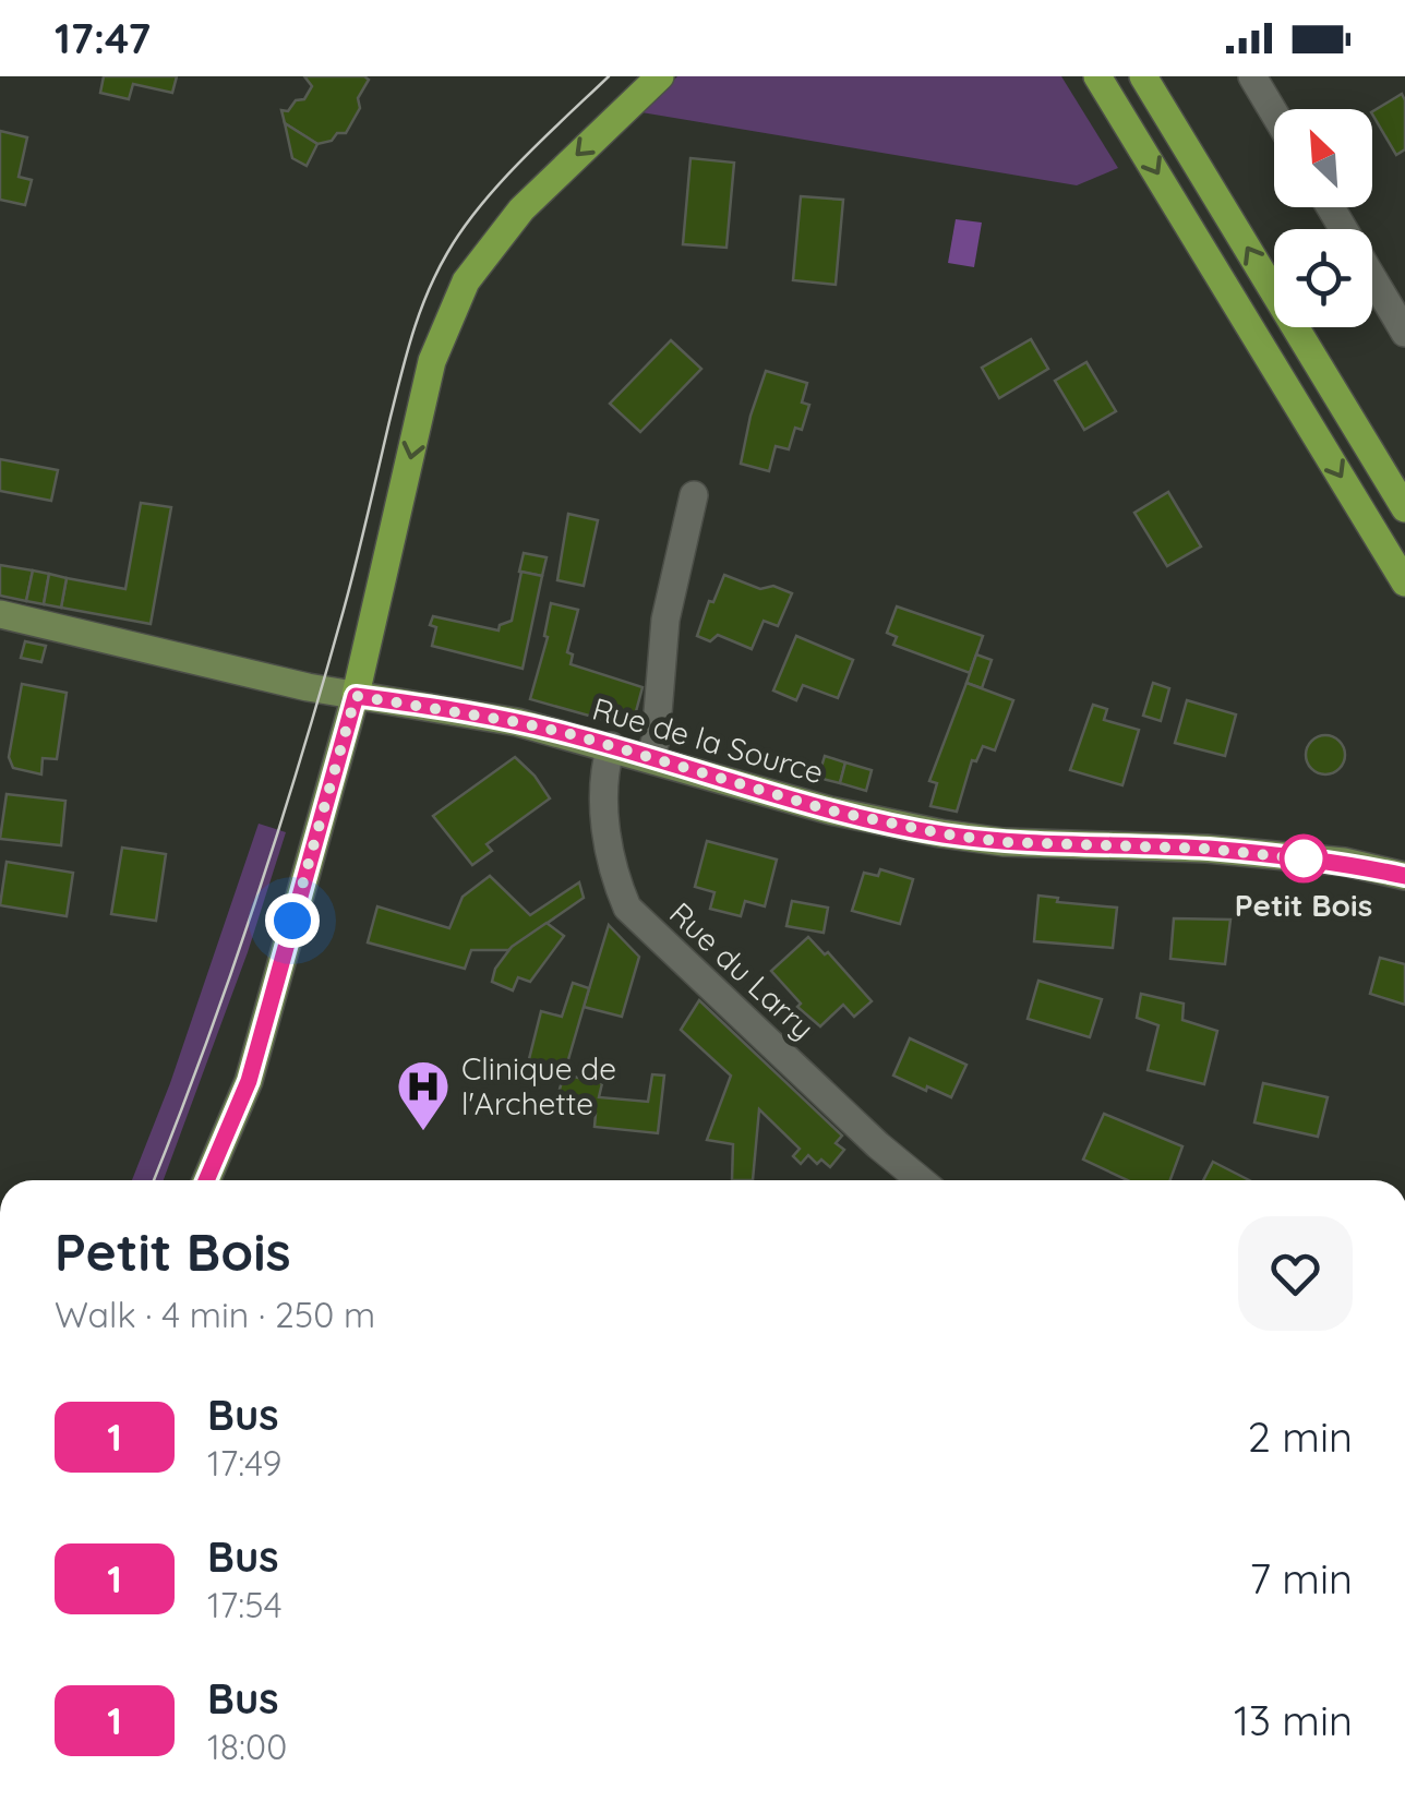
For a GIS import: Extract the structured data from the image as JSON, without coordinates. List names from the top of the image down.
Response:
{
  "streets": {
    "main road": ["Rue de la Source"],
    "street": ["Rue du Larry"]
  },
  "crossings": [
    ["Rue de la Source", "Rue du Larry"]
  ],
  "places": {
    "other": ["Petit Bois"],
    "hospital": ["Clinique de l'Archette"]
  },
  "lines": ["bus line 1"],
  "north": "top left",
  "page": {
    "status": "17:47",
    "heading": ["Petit Bois", "Walk · 4 min · 250 m"],
    "list": [
      {
        "mark": "1",
        "name": "Bus",
        "note": "17:49",
        "value": "2 min"
      },
      {
        "mark": "1",
        "name": "Bus",
        "note": "17:54",
        "value": "7 min"
      },
      {
        "mark": "1",
        "name": "Bus",
        "note": "18:00",
        "value": "13 min"
      }
    ]
  }
}
